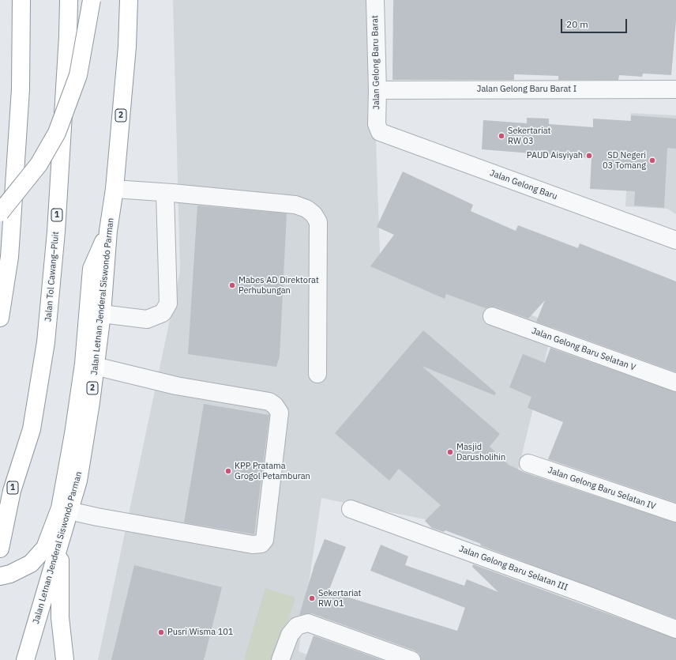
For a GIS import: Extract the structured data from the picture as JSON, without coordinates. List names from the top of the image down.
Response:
{
  "streets": {
    "highway": [
      "2",
      "1",
      "Jalan Tol Cawang–Pluit",
      "Jalan Letnan Jenderal Siswondo Parman"
    ],
    "street": [
      "Jalan Gelong Baru Barat",
      "Jalan Gelong Baru Barat I",
      "Jalan Gelong Baru",
      "Jalan Gelong Baru Selatan V",
      "Jalan Gelong Baru Selatan IV",
      "Jalan Gelong Baru Selatan III"
    ]
  },
  "crossings": [
    ["Jalan Gelong Baru Barat", "Jalan Gelong Baru Barat I"],
    ["Jalan Gelong Baru Barat", "Jalan Gelong Baru"]
  ],
  "places": [
    "Sekertariat RW 03",
    "PAUD Aisyiyah",
    "SD Negeri 03 Tomang",
    "Mabes AD Direktorat Perhubungan",
    "Masjid Darusholihin",
    "KPP Pratama Grogol Petamburan",
    "Sekertariat RW 01",
    "Pusri Wisma 101"
  ],
  "scale_bar": "20 m"
}
